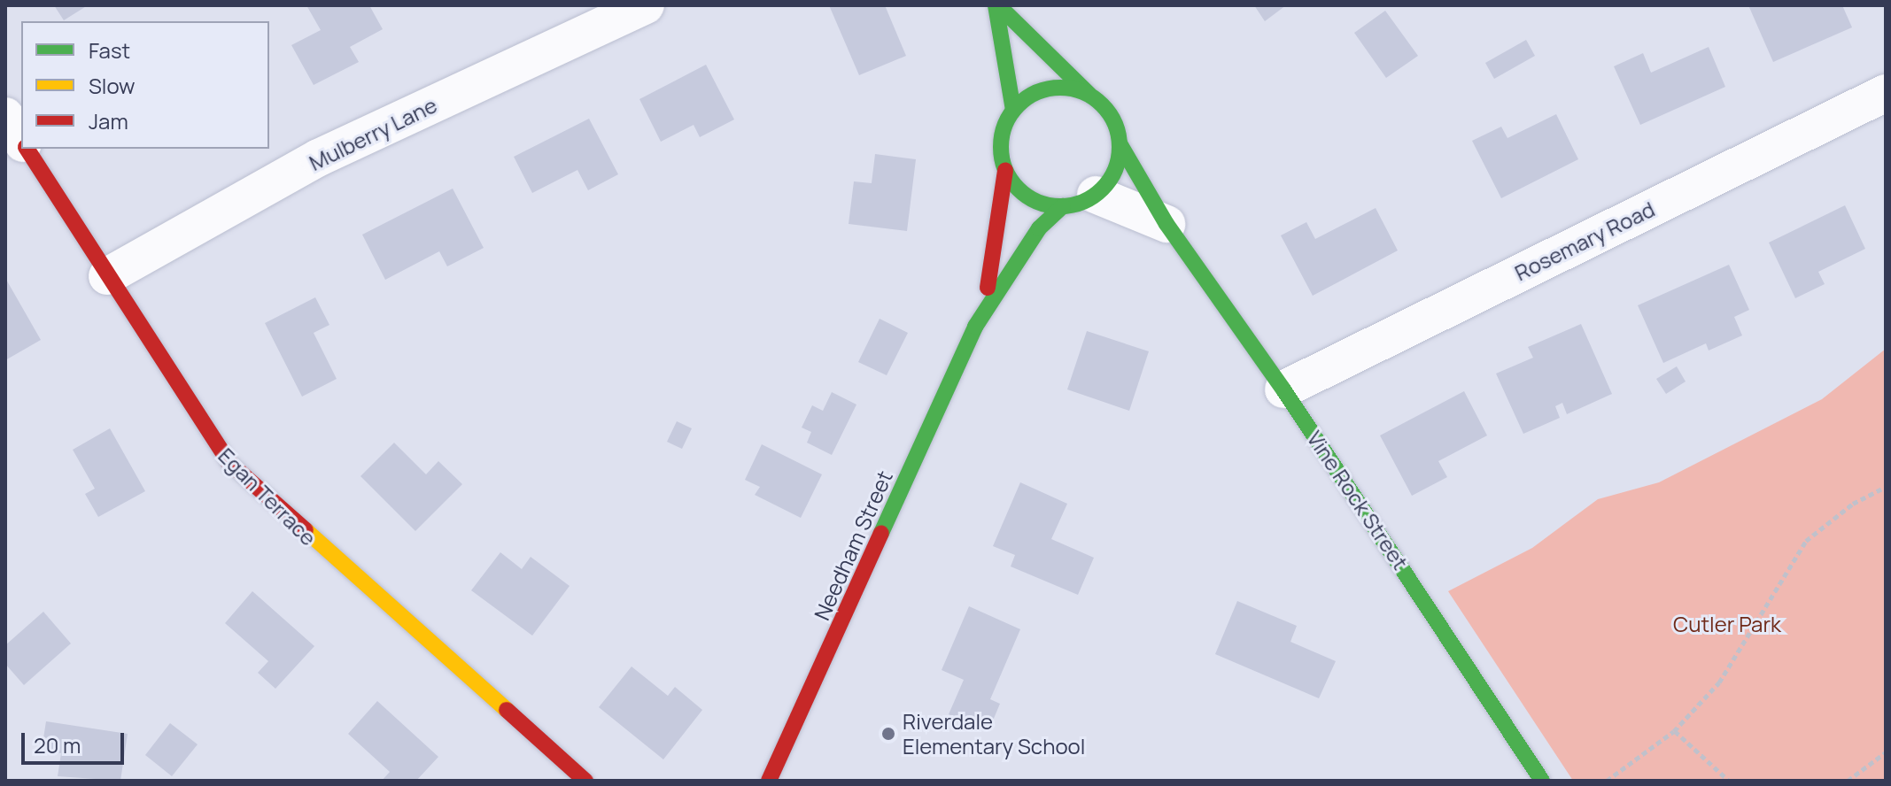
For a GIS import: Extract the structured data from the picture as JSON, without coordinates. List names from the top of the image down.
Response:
{
  "streets": {
    "street": [
      "Mulberry Lane",
      "Rosemary Road",
      "Egan Terrace",
      "Vine Rock Street",
      "Needham Street"
    ]
  },
  "crossings": [
    ["Mulberry Lane", "Egan Terrace"],
    ["Rosemary Road", "Vine Rock Street"],
    ["Vine Rock Street", "Needham Street"]
  ],
  "parks": ["Cutler Park"],
  "places": ["Riverdale Elementary School"],
  "legend": ["Fast", "Slow", "Jam"],
  "scale_bar": "20 m"
}
